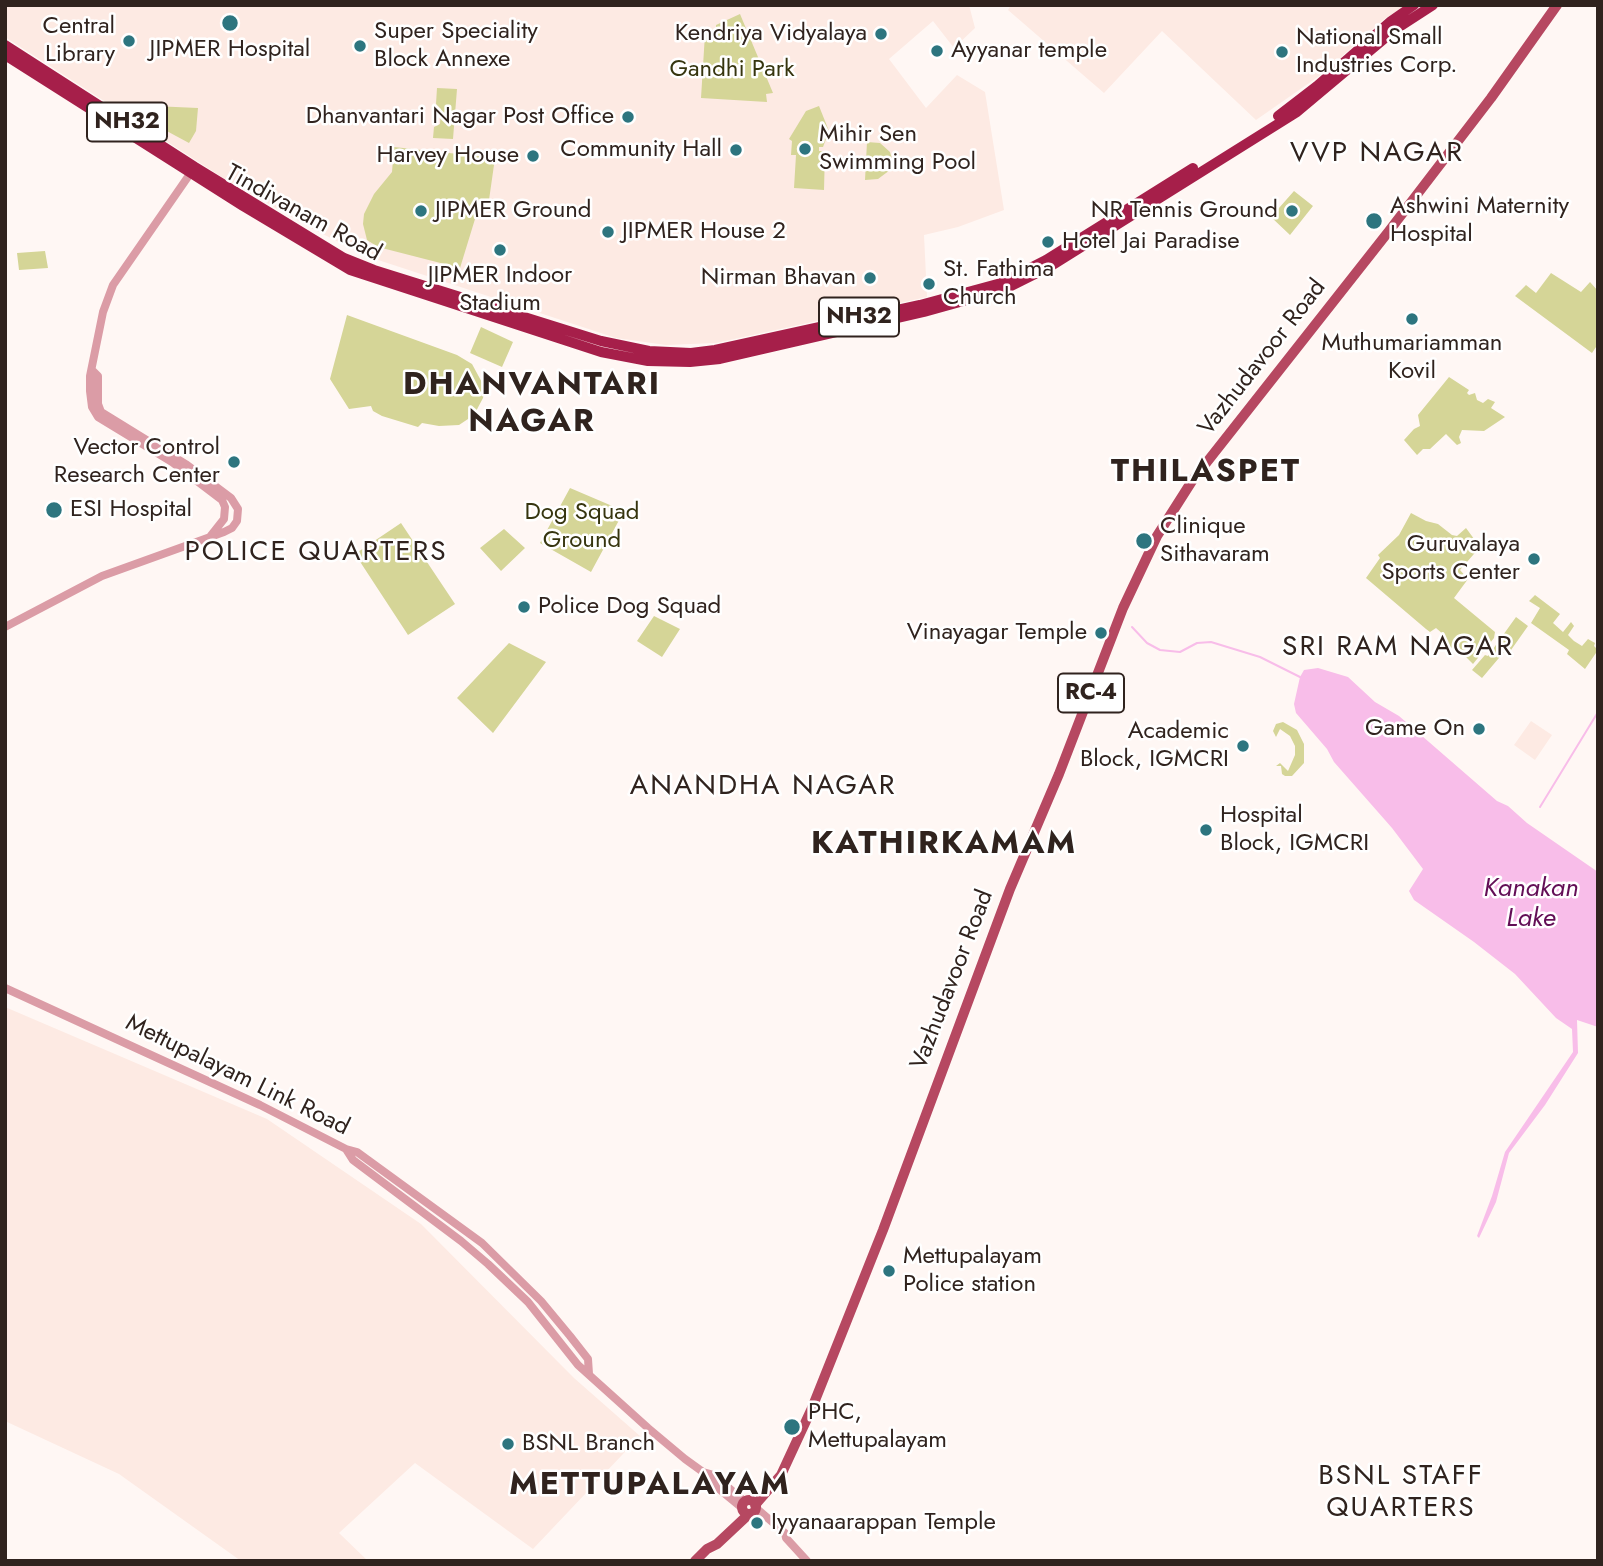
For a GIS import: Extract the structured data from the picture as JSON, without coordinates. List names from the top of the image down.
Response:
{
  "streets": {
    "highway": ["NH32", "Tindivanam Road"],
    "main road": ["Vazhudavoor Road", "RC-4"],
    "street": ["Mettupalayam Link Road"]
  },
  "crossings": [
    ["NH32", "Tindivanam Road"],
    ["Vazhudavoor Road", "Mettupalayam Link Road"]
  ],
  "districts": [
    "VVP NAGAR",
    "DHANVANTARI NAGAR",
    "THILASPET",
    "POLICE QUARTERS",
    "SRI RAM NAGAR",
    "ANANDHA NAGAR",
    "KATHIRKAMAM",
    "BSNL STAFF QUARTERS",
    "METTUPALAYAM"
  ],
  "water": ["Kanakan Lake"],
  "parks": ["Gandhi Park", "Dog Squad Ground"],
  "places": [
    "JIPMER Hospital",
    "Kendriya Vidyalaya",
    "Central Library",
    "Super Speciality Block Annexe",
    "Ayyanar temple",
    "National Small Industries Corp.",
    "Dhanvantari Nagar Post Office",
    "Mihir Sen Swimming Pool",
    "Community Hall",
    "Harvey House",
    "JIPMER Ground",
    "NR Tennis Ground",
    "Ashwini Maternity Hospital",
    "JIPMER House 2",
    "Hotel Jai Paradise",
    "JIPMER Indoor Stadium",
    "Nirman Bhavan",
    "St. Fathima Church",
    "Muthumariamman Kovil",
    "Vector Control Research Center",
    "ESI Hospital",
    "Clinique Sithavaram",
    "Guruvalaya Sports Center",
    "Police Dog Squad",
    "Vinayagar Temple",
    "Game On",
    "Academic Block, IGMCRI",
    "Hospital Block, IGMCRI",
    "Mettupalayam Police station",
    "PHC, Mettupalayam",
    "BSNL Branch",
    "Iyyanaarappan Temple"
  ]
}
